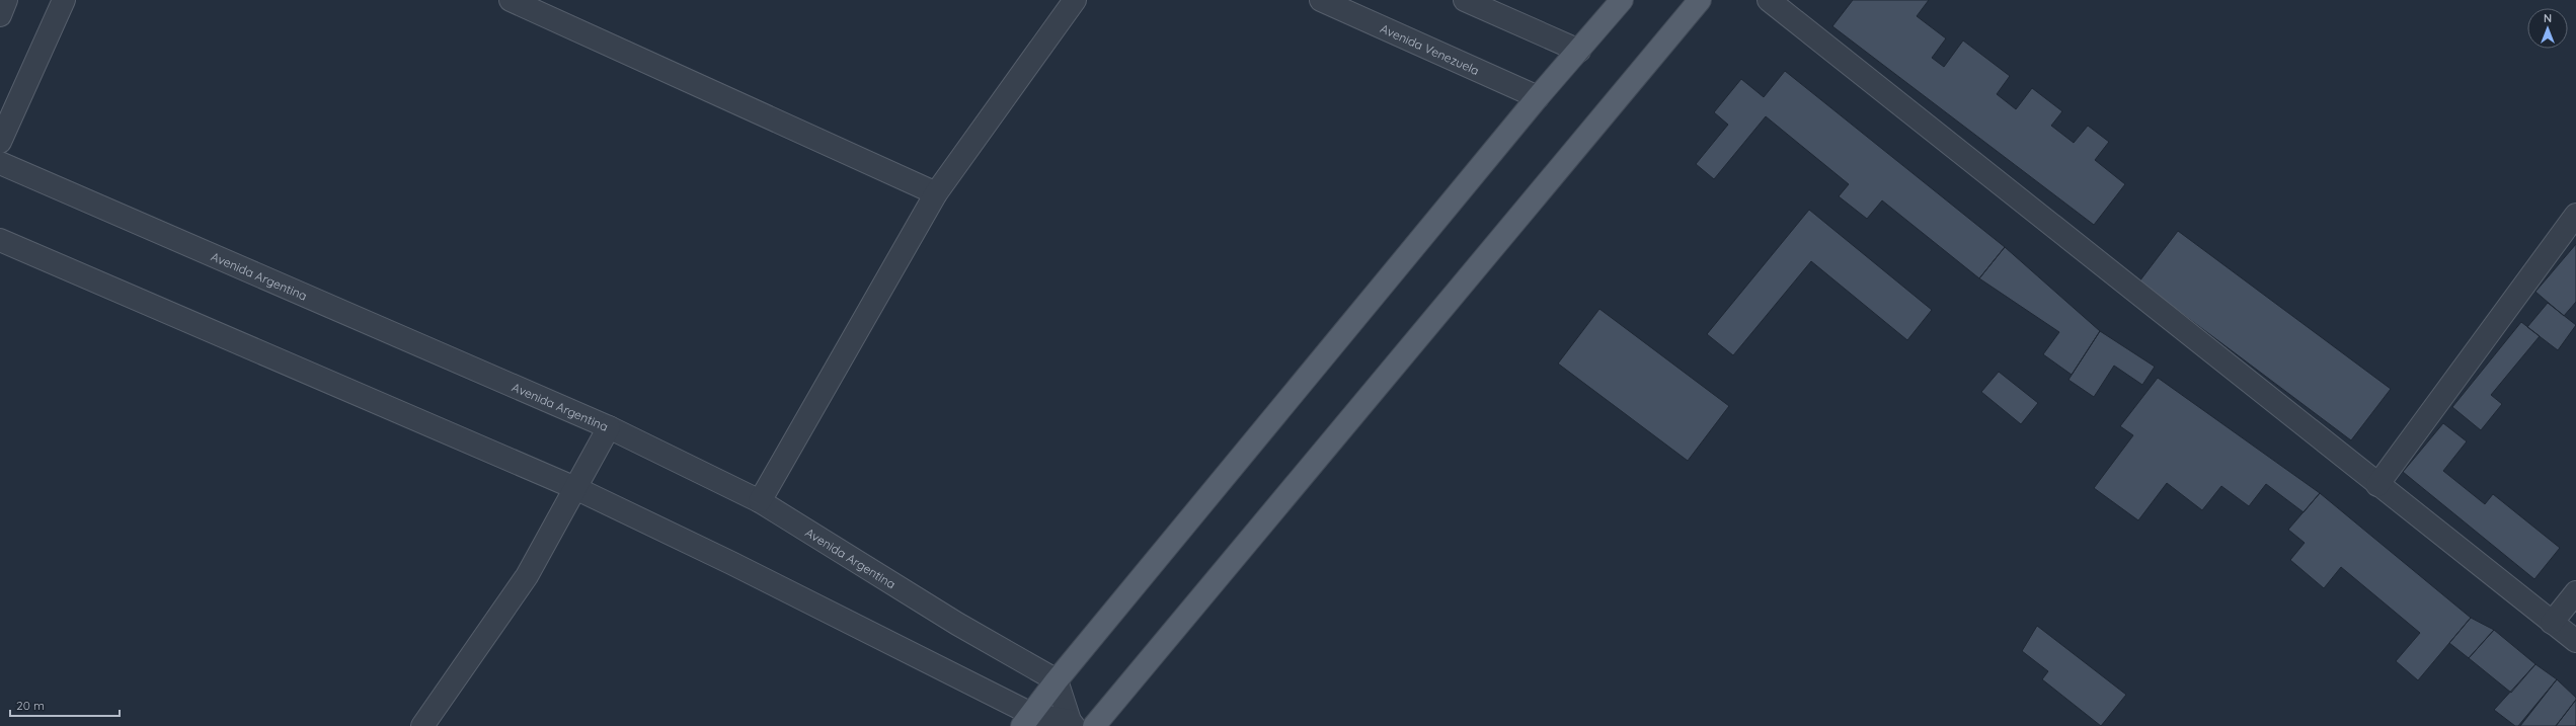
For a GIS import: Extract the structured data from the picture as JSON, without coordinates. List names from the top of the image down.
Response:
{
  "streets": {
    "street": ["Avenida Venezuela", "Avenida Argentina"]
  },
  "scale_bar": "20 m",
  "north": "top"
}
